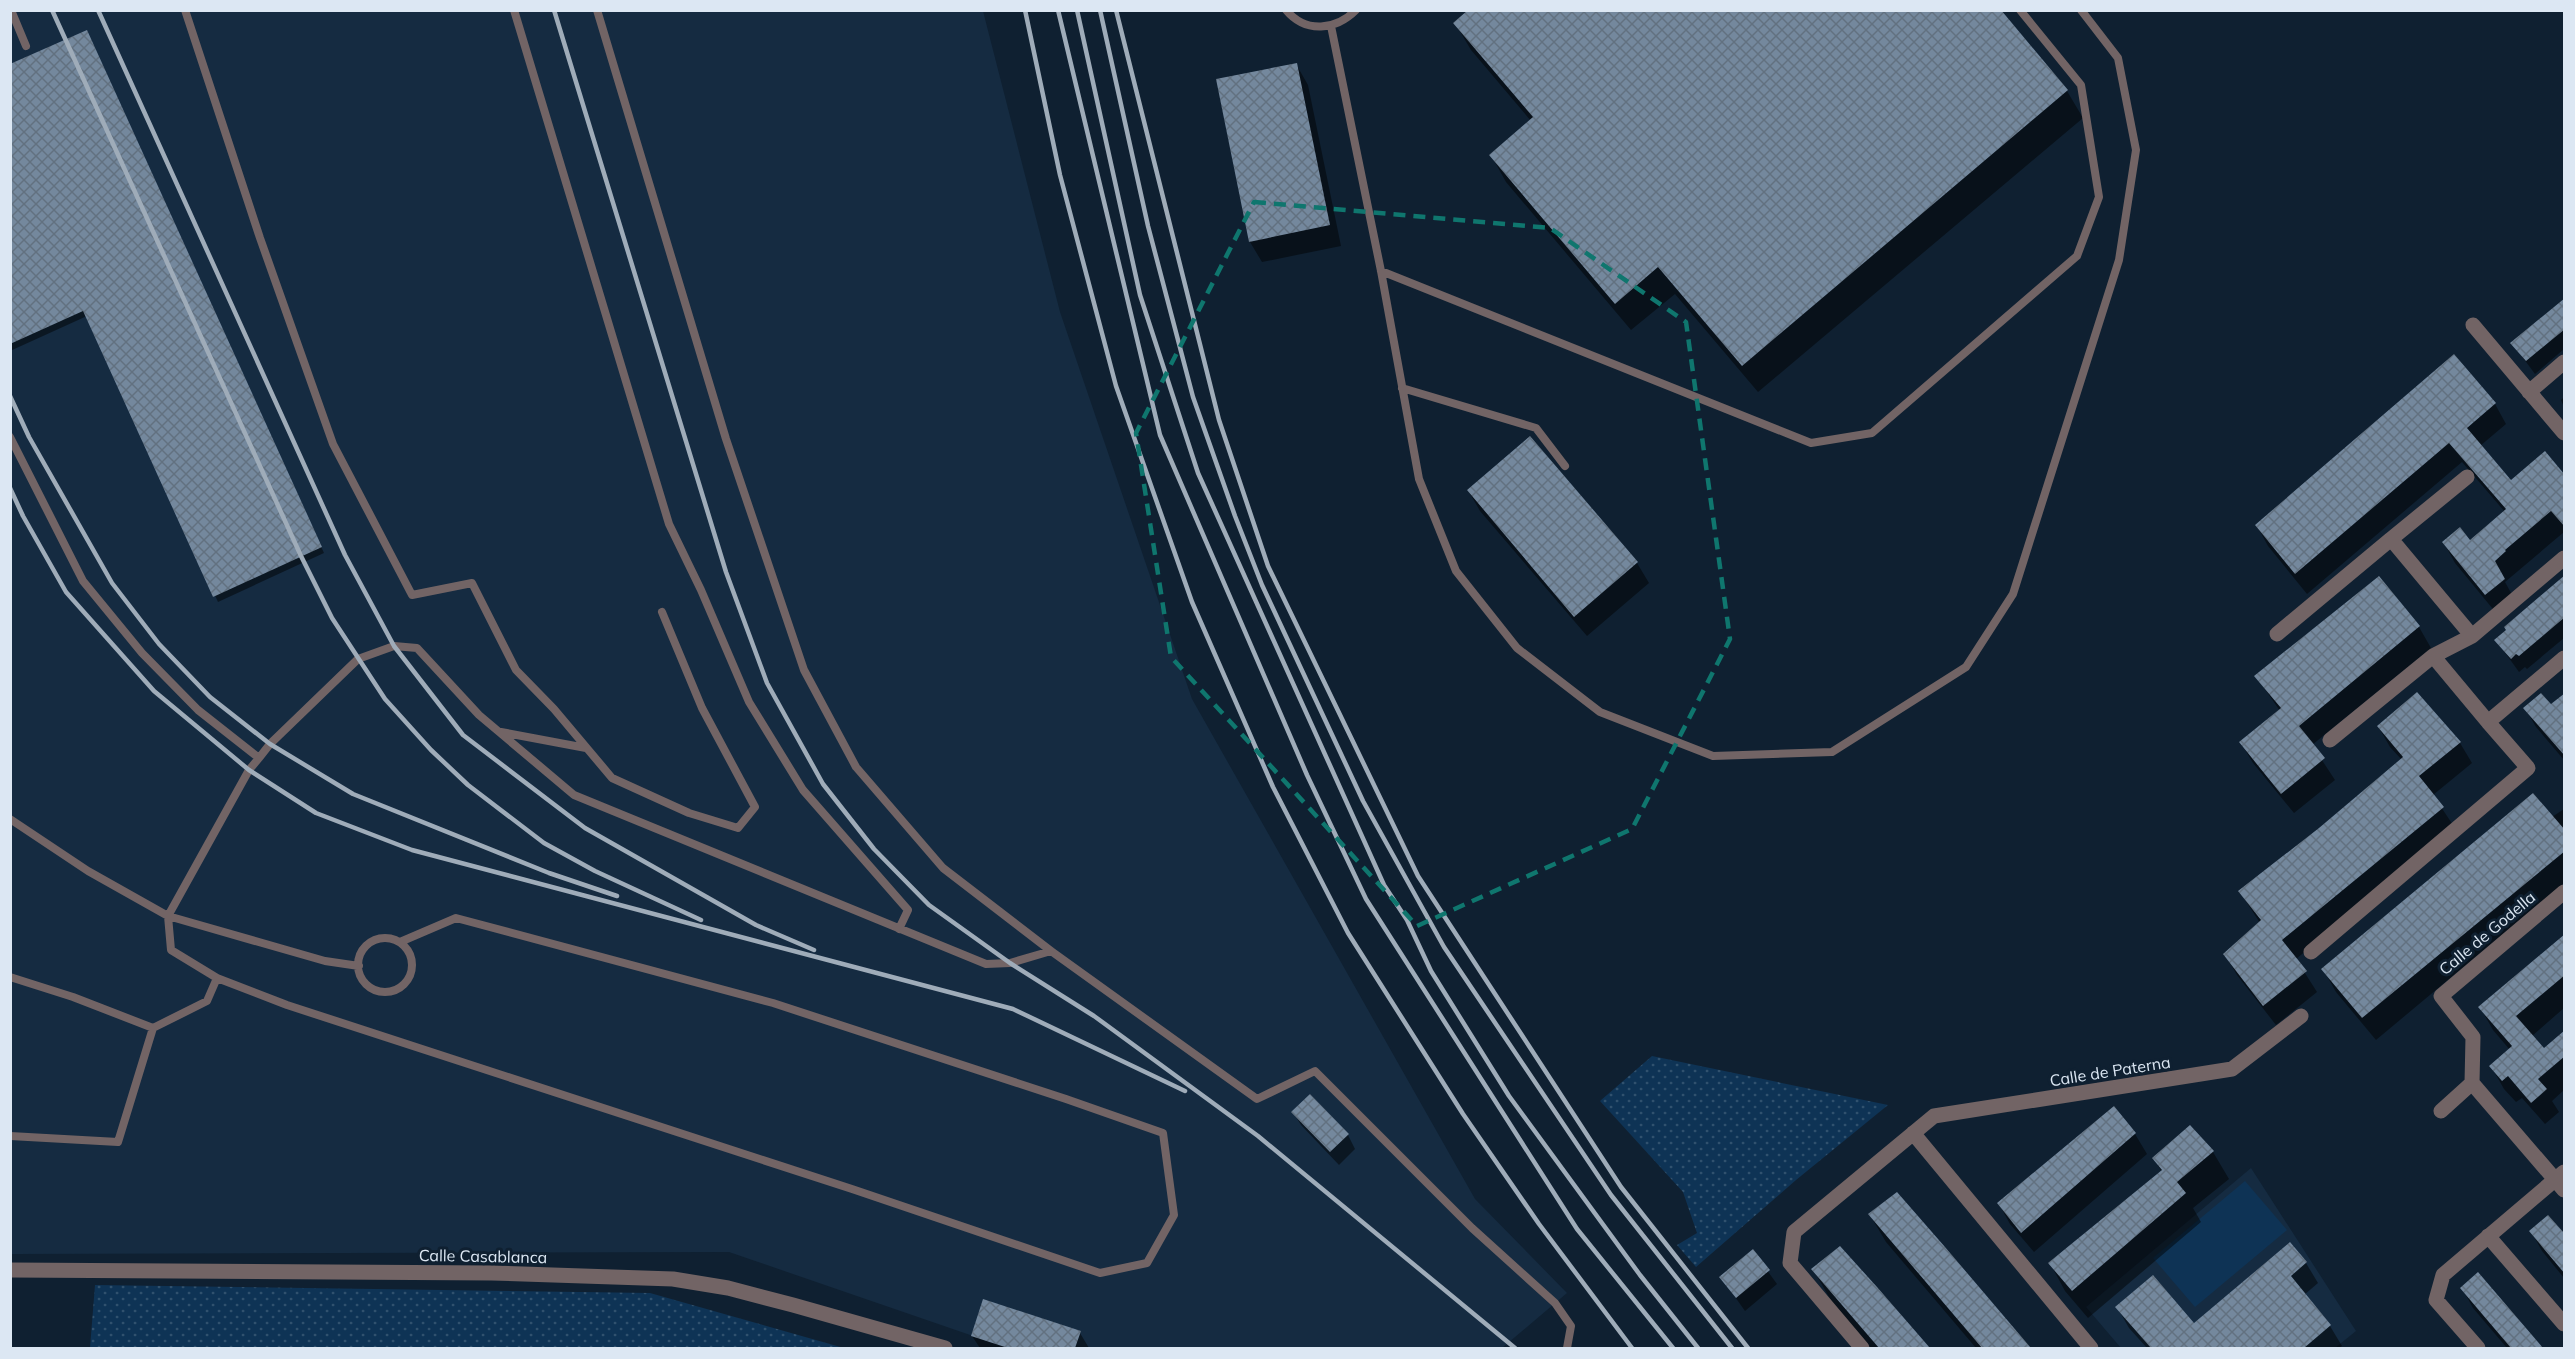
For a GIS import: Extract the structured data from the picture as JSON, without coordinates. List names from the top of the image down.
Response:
{
  "streets": {
    "street": ["Calle de Godella", "Calle de Paterna", "Calle Casablanca"]
  }
}
